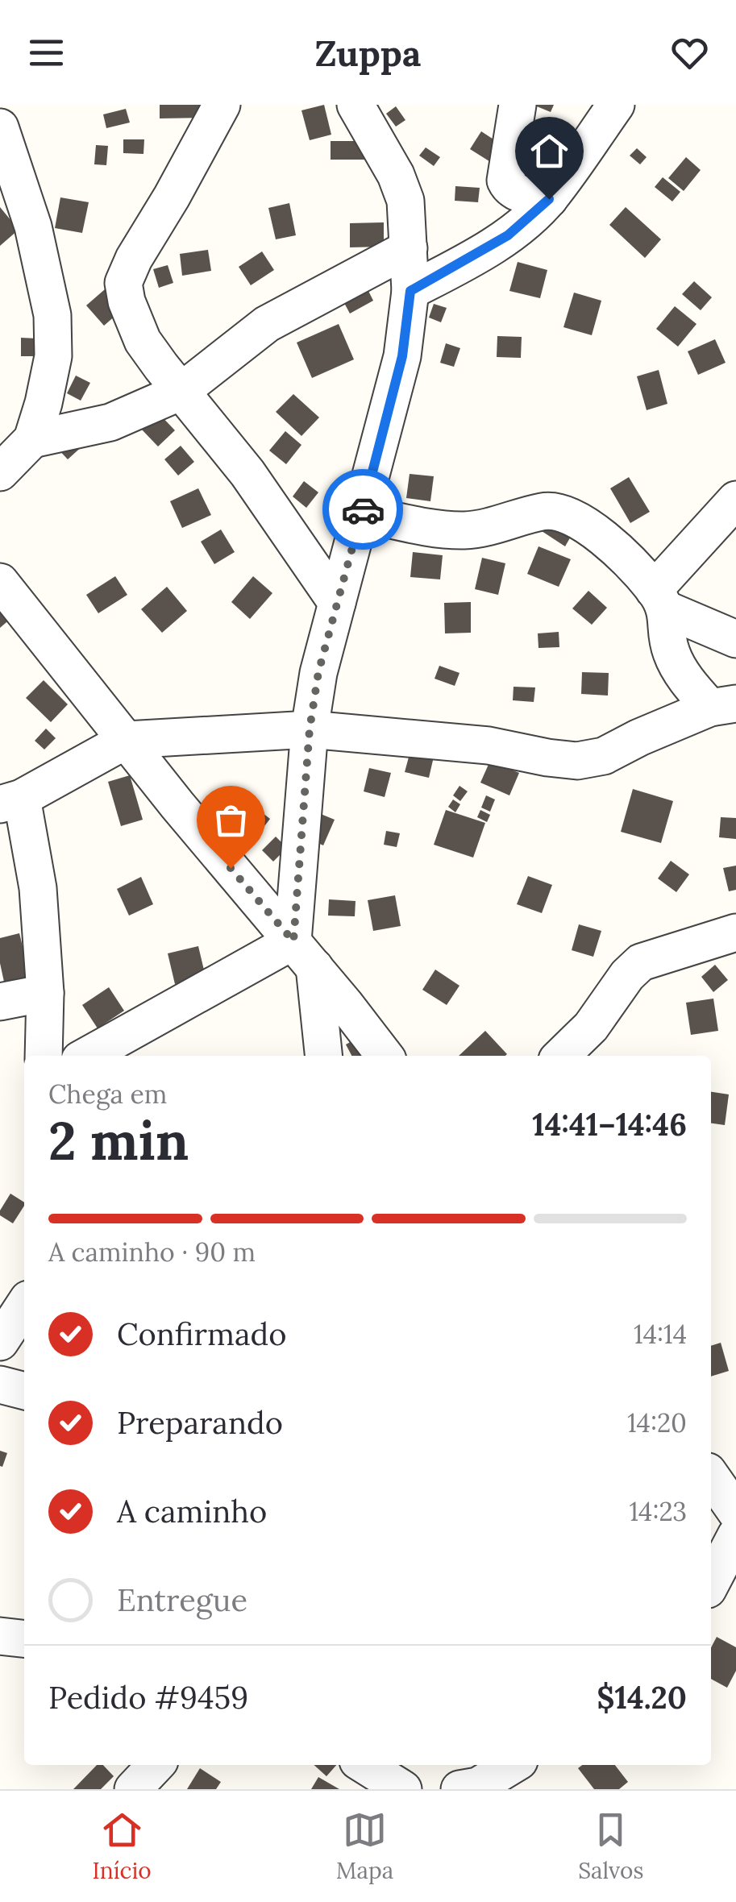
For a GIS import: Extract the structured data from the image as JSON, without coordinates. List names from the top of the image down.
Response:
{
  "page": {
    "header": "Zuppa",
    "heading": ["2 min", "Chega em", "14:41–14:46"],
    "panel": ["Pedido #9459", "$14.20"],
    "bar": "A caminho · 90 m",
    "list": [
      ["Confirmado", "14:14"],
      ["Preparando", "14:20"],
      ["A caminho", "14:23"],
      "Entregue"
    ],
    "tabs": ["Início", "Mapa", "Salvos"]
  }
}
